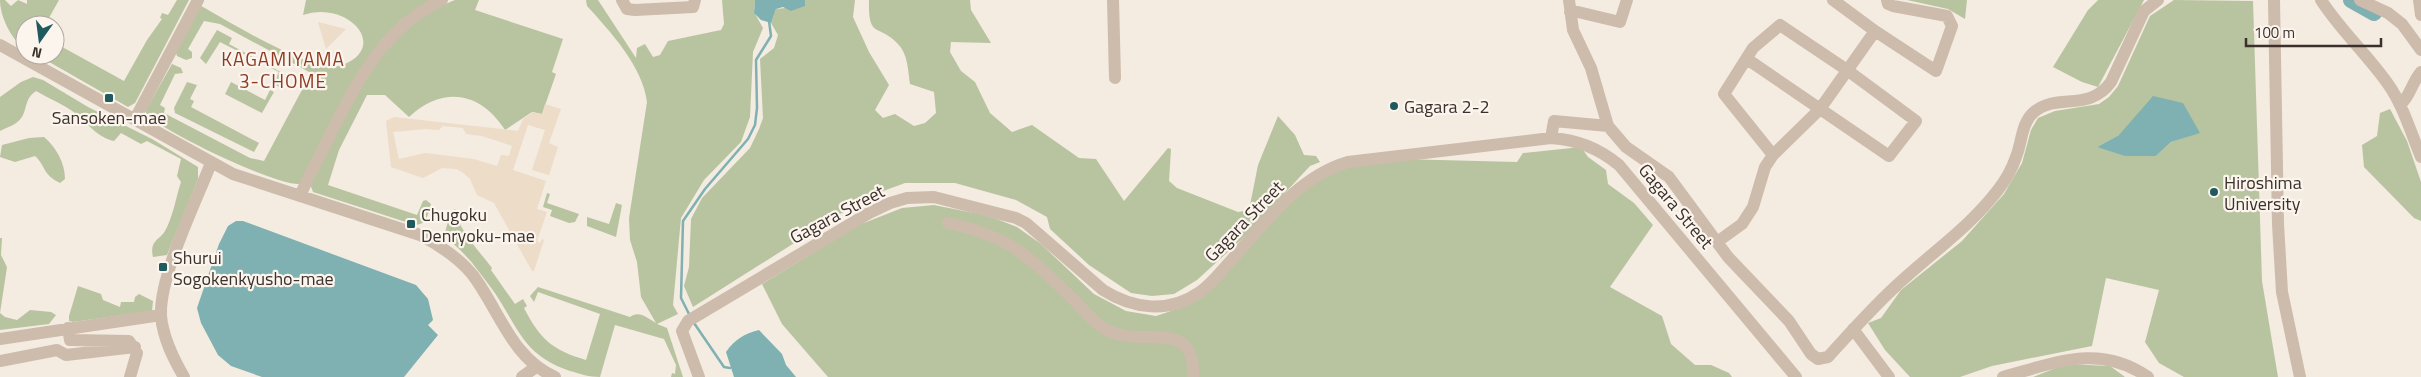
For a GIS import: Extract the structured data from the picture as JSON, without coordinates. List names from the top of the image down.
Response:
{
  "streets": {
    "street": ["Gagara Street"]
  },
  "districts": ["KAGAMIYAMA 3-CHOME"],
  "places": {
    "transit": ["Sansoken-mae", "Chugoku Denryoku-mae", "Shurui Sogokenkyusho-mae"],
    "other": ["Gagara 2-2", "Hiroshima University"]
  },
  "scale_bar": "100 m",
  "north": "bottom"
}
